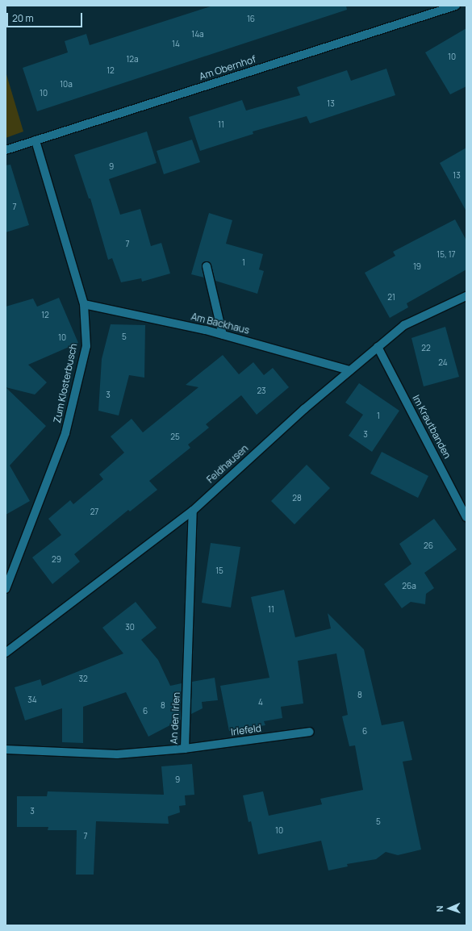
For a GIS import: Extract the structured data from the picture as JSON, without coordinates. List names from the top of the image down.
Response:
{
  "streets": {
    "street": [
      "Am Obernhof",
      "Am Backhaus",
      "Zum Klosterbusch",
      "Im Krautbanden",
      "Feldhausen",
      "An den Irlen",
      "Irlefeld"
    ]
  },
  "crossings": [
    ["Am Obernhof", "Zum Klosterbusch"],
    ["Am Backhaus", "Zum Klosterbusch"],
    ["Am Backhaus", "Feldhausen"],
    ["Im Krautbanden", "Feldhausen"],
    ["Feldhausen", "An den Irlen"],
    ["An den Irlen", "Irlefeld"]
  ],
  "house_numbers": [
    "16",
    "14a",
    "14",
    "10",
    "12a",
    "12",
    "10a",
    "10",
    "13",
    "11",
    "9",
    "13",
    "7",
    "7",
    "15, 17",
    "1",
    "19",
    "21",
    "12",
    "5",
    "10",
    "22",
    "24",
    "23",
    "3",
    "1",
    "3",
    "25",
    "28",
    "27",
    "26",
    "29",
    "15",
    "26a",
    "11",
    "30",
    "32",
    "8",
    "34",
    "4",
    "8",
    "6",
    "6",
    "9",
    "3",
    "5",
    "10",
    "7"
  ],
  "scale_bar": "20 m",
  "north": "left"
}
